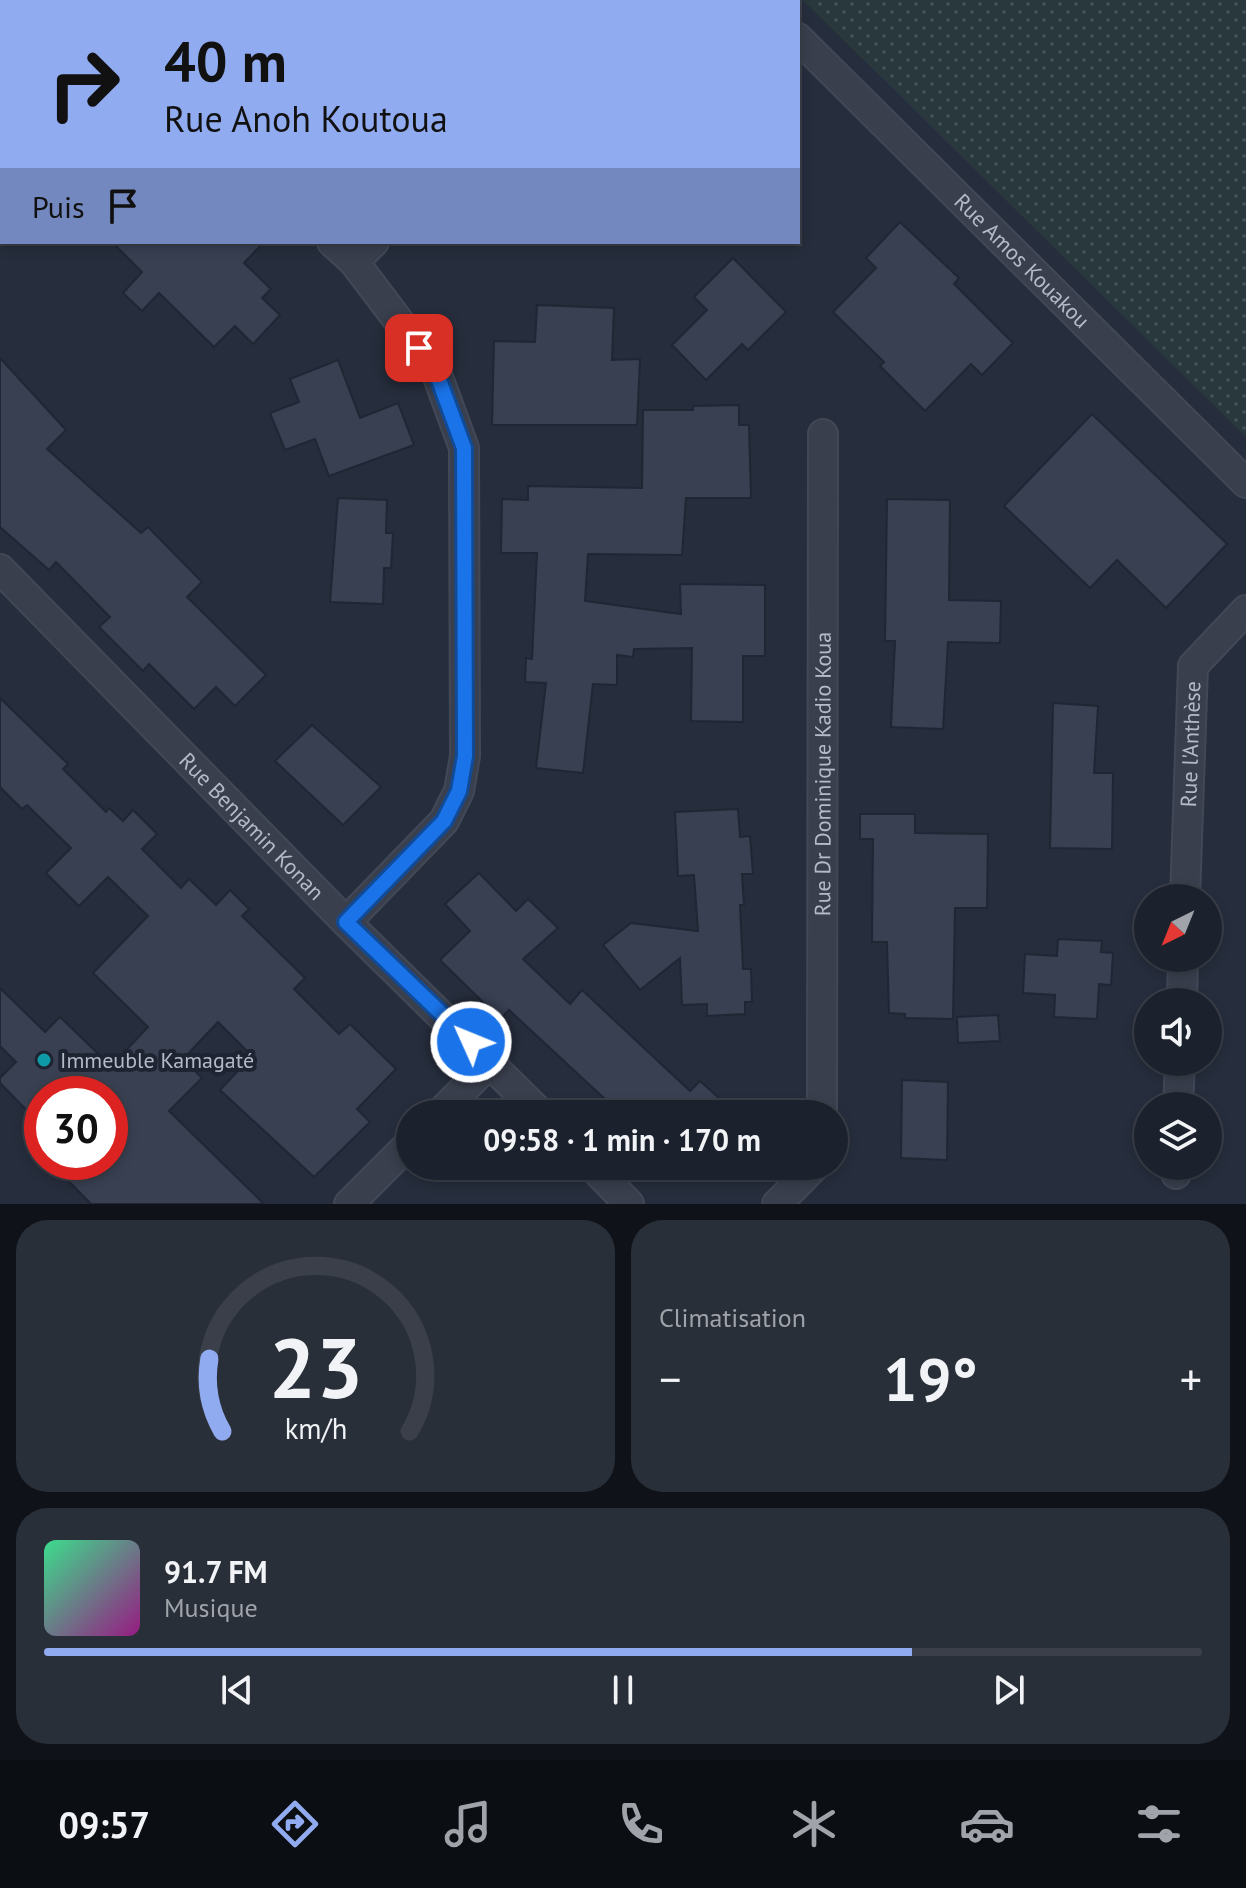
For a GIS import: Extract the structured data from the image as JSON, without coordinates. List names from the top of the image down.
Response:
{
  "streets": {
    "street": [
      "Rue Amos Kouakou",
      "Rue l'Anthèse",
      "Rue Dr Dominique Kadio Koua",
      "Rue Benjamin Konan"
    ]
  },
  "places": ["Immeuble Kamagaté"],
  "north": "bottom left",
  "page": {
    "turn": ["40 m", "Rue Anoh Koutoua"],
    "then": "Puis",
    "limit": "30",
    "trip": "09:58 · 1 min · 170 m",
    "tile": "Climatisation",
    "heat": ["−", "19°", "+"],
    "song": ["91.7 FM", "Musique"],
    "tabs": "09:57",
    "gauge": ["23", "km/h"]
  }
}
